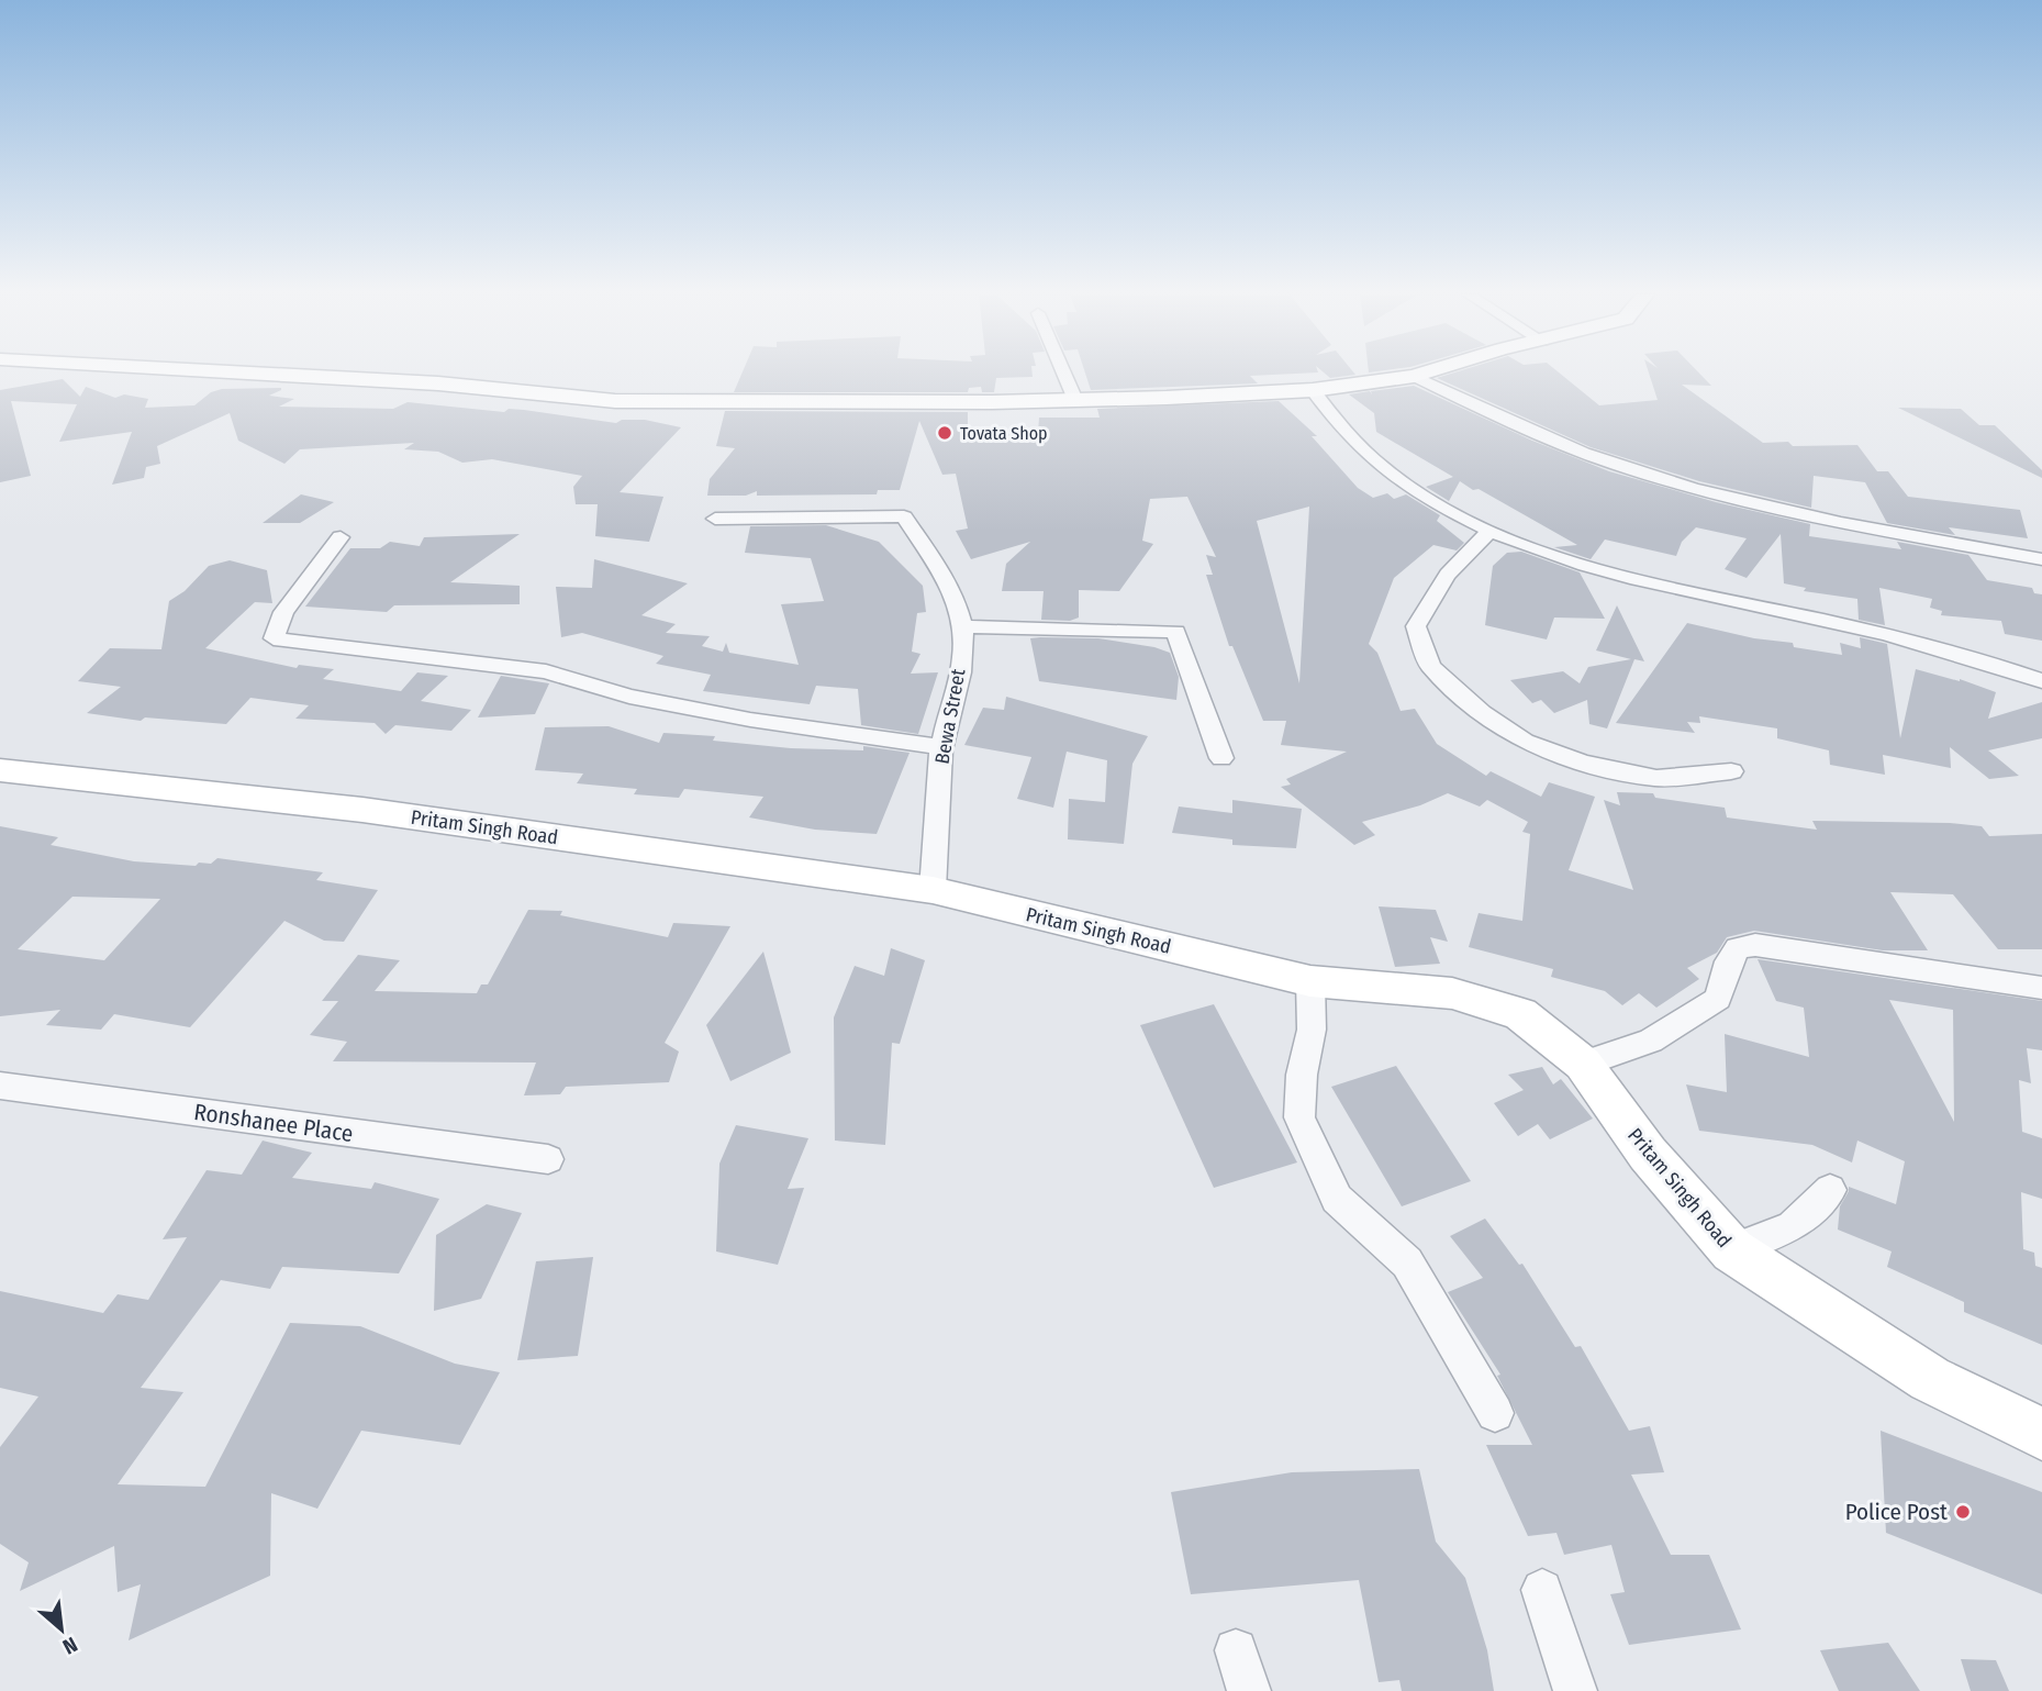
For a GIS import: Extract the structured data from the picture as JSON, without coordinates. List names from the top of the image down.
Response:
{
  "streets": {
    "street": ["Bewa Street", "Pritam Singh Road", "Ronshanee Place"]
  },
  "crossings": [
    ["Bewa Street", "Pritam Singh Road"]
  ],
  "places": ["Tovata Shop", "Police Post"],
  "north": "bottom right"
}
